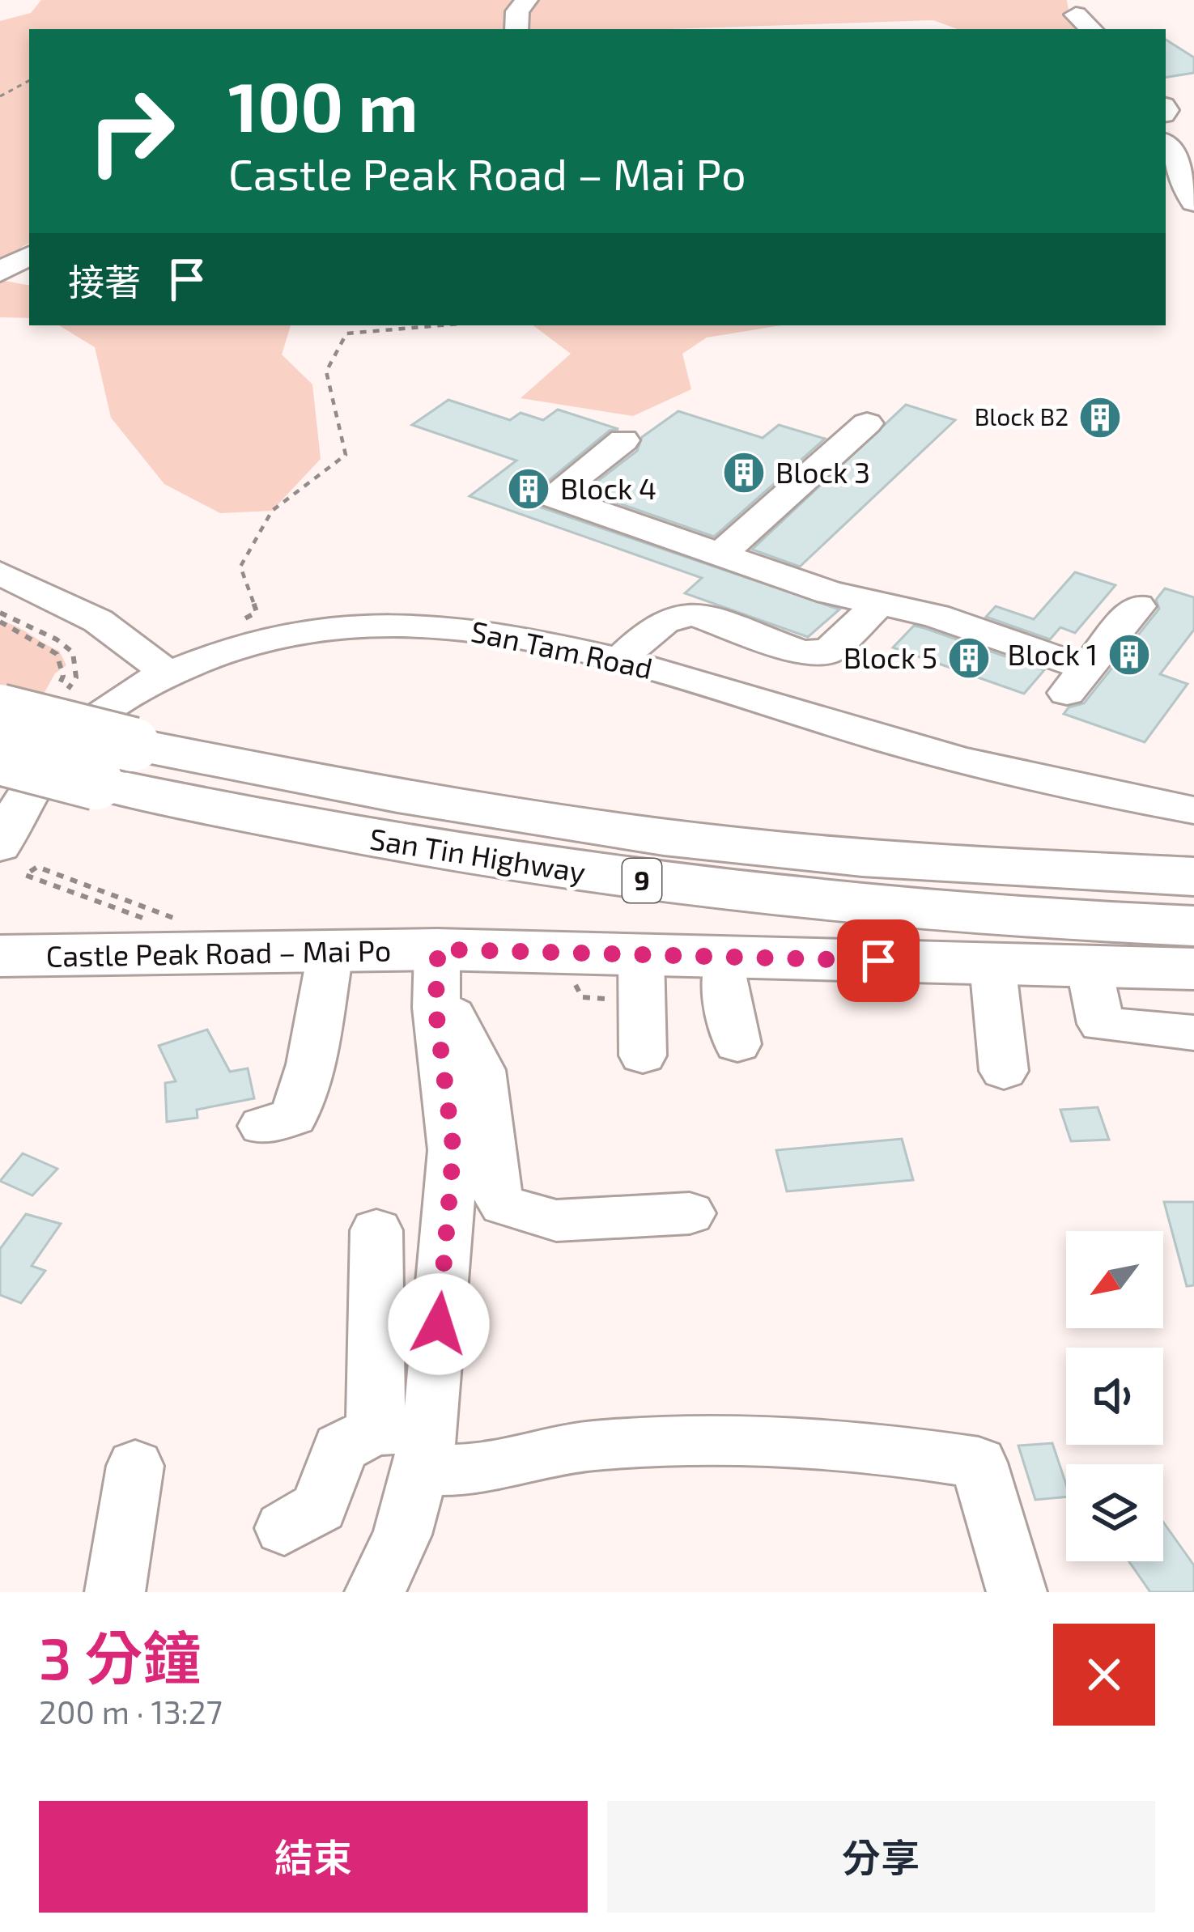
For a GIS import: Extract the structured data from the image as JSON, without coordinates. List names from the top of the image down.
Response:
{
  "streets": {
    "main road": ["San Tin Highway", "9", "Castle Peak Road – Mai Po"],
    "street": ["San Tam Road"]
  },
  "places": {
    "building": [
      "Block B2",
      "Block 3",
      "Block 4",
      "Block 1",
      "Block 5"
    ]
  },
  "north": "bottom left",
  "page": {
    "turn": ["100 m", "Castle Peak Road – Mai Po"],
    "then": "接著",
    "heading": ["3 分鐘", "200 m · 13:27"],
    "buttons": ["結束", "分享"]
  }
}
